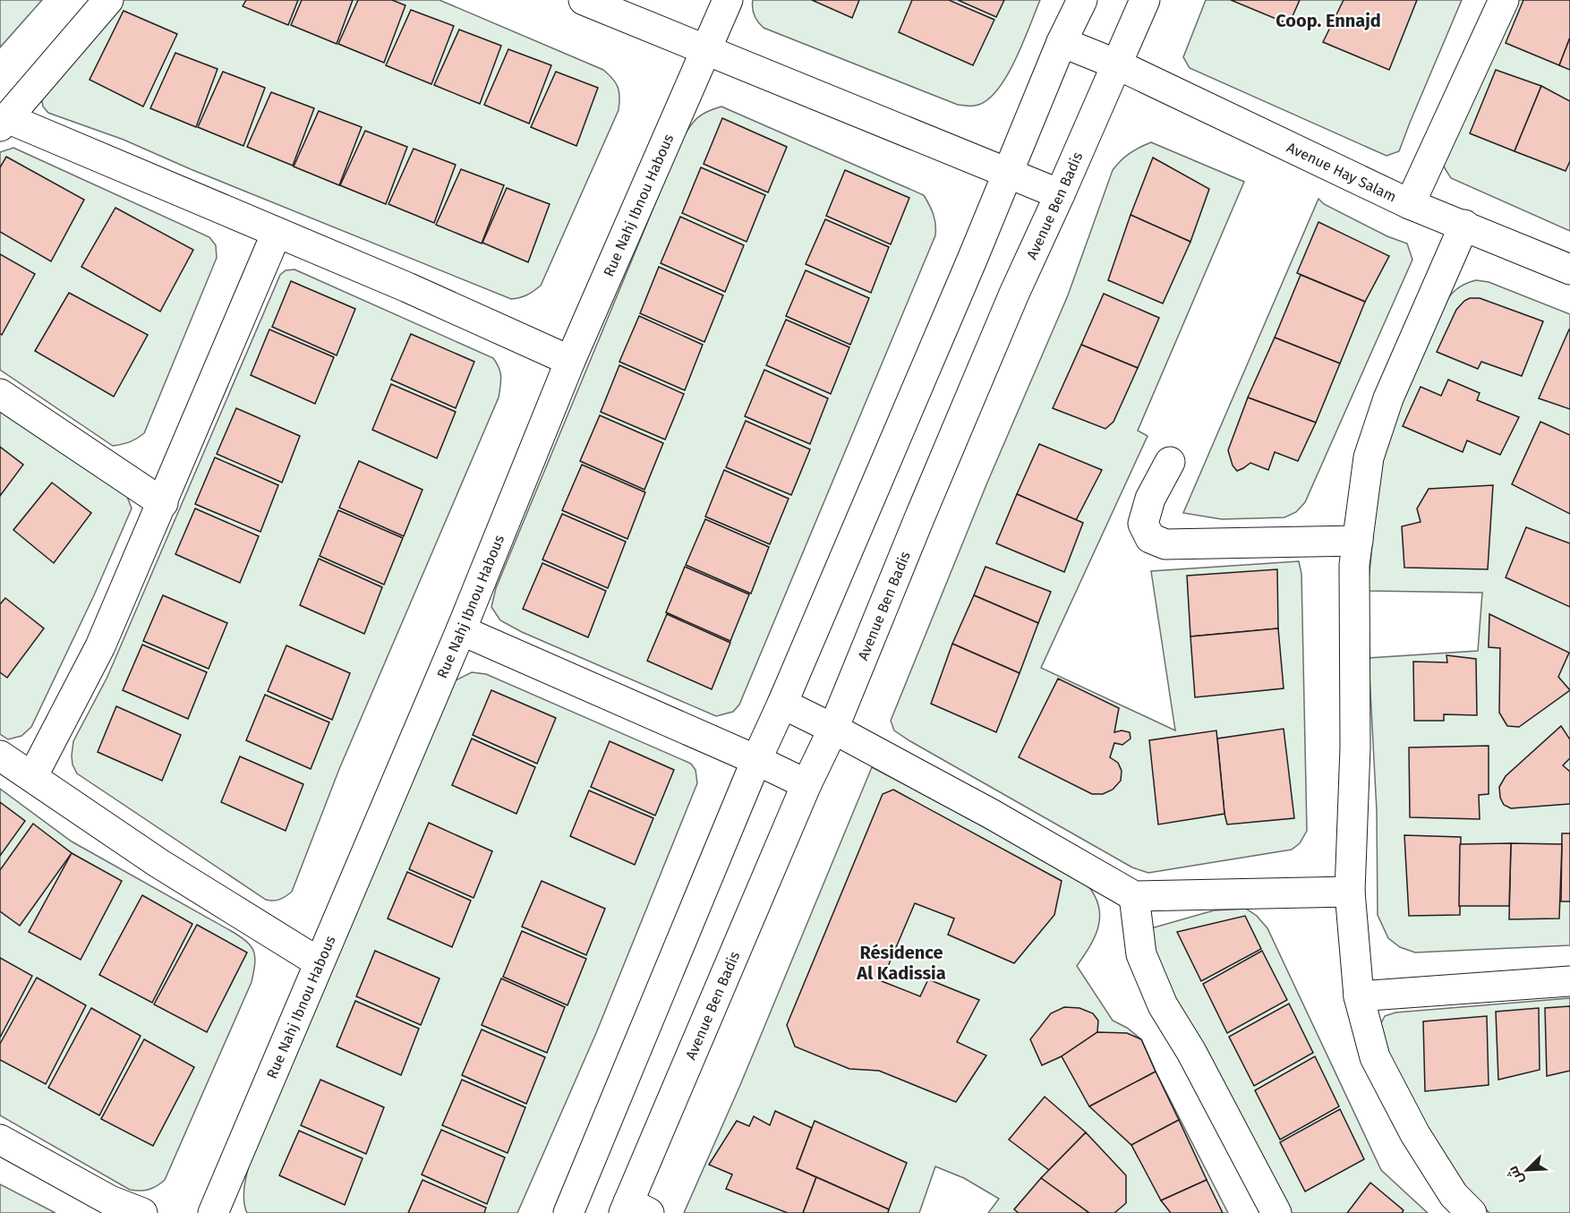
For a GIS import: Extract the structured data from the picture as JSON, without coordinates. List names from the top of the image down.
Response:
{
  "streets": {
    "street": ["Avenue Hay Salam", "Rue Nahj Ibnou Habous", "Avenue Ben Badis"]
  },
  "crossings": [
    ["Avenue Hay Salam", "Avenue Ben Badis"]
  ],
  "districts": ["Coop. Ennajd", "Résidence Al Kadissia"],
  "north": "bottom left"
}
